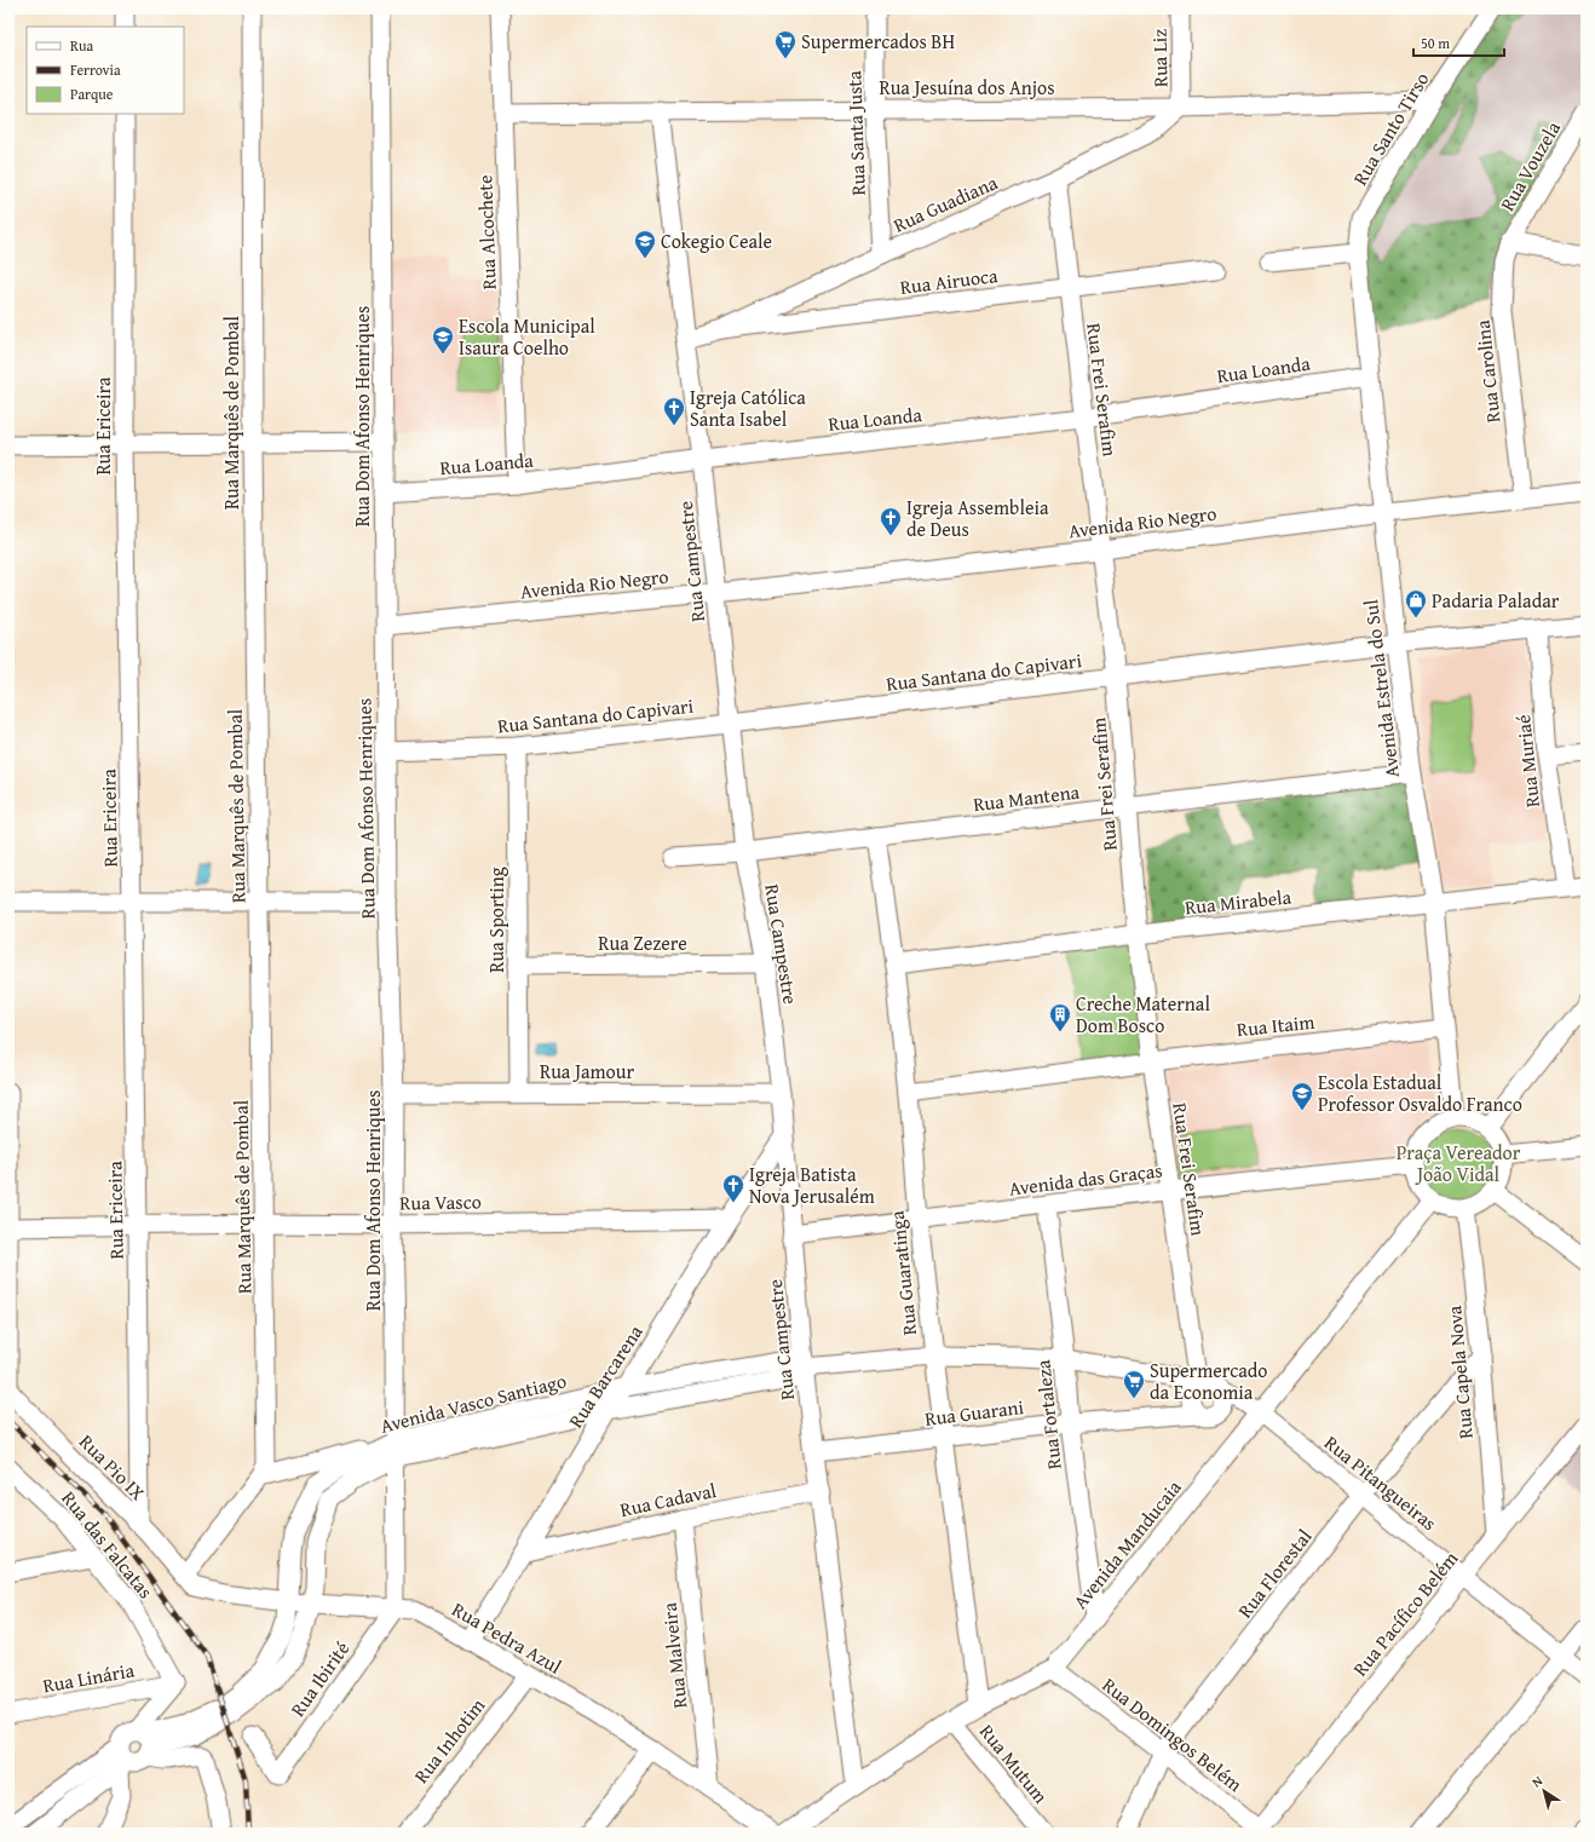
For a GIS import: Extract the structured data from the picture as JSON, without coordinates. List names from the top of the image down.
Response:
{
  "streets": {
    "street": [
      "Rua Liz",
      "Rua Jesuína dos Anjos",
      "Rua Santo Tirso",
      "Rua Santa Justa",
      "Rua Vouzela",
      "Rua Guadiana",
      "Rua Alcochete",
      "Rua Airuoca",
      "Rua Loanda",
      "Rua Carolina",
      "Rua Frei Serafim",
      "Rua Marquês de Pombal",
      "Rua Dom Afonso Henriques",
      "Rua Ericeira",
      "Avenida Rio Negro",
      "Rua Campestre",
      "Rua Santana do Capivari",
      "Avenida Estrela do Sul",
      "Rua Muriaé",
      "Rua Mantena",
      "Rua Mirabela",
      "Rua Sporting",
      "Rua Zezere",
      "Rua Itaim",
      "Rua Jamour",
      "Avenida das Graças",
      "Rua Vasco",
      "Rua Guaratinga",
      "Rua Capela Nova",
      "Rua Barcarena",
      "Avenida Vasco Santiago",
      "Rua Guarani",
      "Rua Fortaleza",
      "Rua Pio IX",
      "Rua Pitangueiras",
      "Rua Cadaval",
      "Rua das Falcatas",
      "Avenida Manducaia",
      "Rua Florestal",
      "Rua Pacífico Belém",
      "Rua Pedra Azul",
      "Rua Malveira",
      "Rua Linária",
      "Rua Ibirité",
      "Rua Domingos Belém",
      "Rua Inhotim",
      "Rua Mutum"
    ]
  },
  "crossings": [
    ["Rua Liz", "Rua Jesuína dos Anjos"],
    ["Rua Liz", "Rua Guadiana"],
    ["Rua Jesuína dos Anjos", "Rua Santo Tirso"],
    ["Rua Jesuína dos Anjos", "Rua Santa Justa"],
    ["Rua Jesuína dos Anjos", "Rua Guadiana"],
    ["Rua Jesuína dos Anjos", "Rua Alcochete"],
    ["Rua Jesuína dos Anjos", "Rua Campestre"],
    ["Rua Santo Tirso", "Avenida Estrela do Sul"],
    ["Rua Santa Justa", "Rua Guadiana"],
    ["Rua Vouzela", "Rua Carolina"],
    ["Rua Guadiana", "Rua Airuoca"],
    ["Rua Guadiana", "Rua Frei Serafim"],
    ["Rua Alcochete", "Rua Loanda"],
    ["Rua Airuoca", "Rua Frei Serafim"],
    ["Rua Airuoca", "Rua Campestre"],
    ["Rua Loanda", "Rua Frei Serafim"],
    ["Rua Loanda", "Rua Dom Afonso Henriques"],
    ["Rua Loanda", "Rua Campestre"],
    ["Rua Loanda", "Avenida Estrela do Sul"],
    ["Rua Carolina", "Avenida Rio Negro"],
    ["Rua Frei Serafim", "Avenida Rio Negro"],
    ["Rua Frei Serafim", "Rua Santana do Capivari"],
    ["Rua Frei Serafim", "Rua Mantena"],
    ["Rua Frei Serafim", "Rua Mirabela"],
    ["Rua Frei Serafim", "Rua Itaim"],
    ["Rua Frei Serafim", "Avenida das Graças"],
    ["Rua Frei Serafim", "Avenida Vasco Santiago"],
    ["Rua Frei Serafim", "Rua Guarani"],
    ["Rua Marquês de Pombal", "Rua Vasco"],
    ["Rua Marquês de Pombal", "Rua Pio IX"],
    ["Rua Marquês de Pombal", "Rua Pedra Azul"],
    ["Rua Dom Afonso Henriques", "Avenida Rio Negro"],
    ["Rua Dom Afonso Henriques", "Rua Santana do Capivari"],
    ["Rua Dom Afonso Henriques", "Rua Jamour"],
    ["Rua Dom Afonso Henriques", "Rua Vasco"],
    ["Rua Dom Afonso Henriques", "Avenida Vasco Santiago"],
    ["Rua Dom Afonso Henriques", "Rua Pedra Azul"],
    ["Rua Dom Afonso Henriques", "Rua Ibirité"],
    ["Rua Ericeira", "Rua Vasco"],
    ["Rua Ericeira", "Rua Pio IX"],
    ["Avenida Rio Negro", "Rua Campestre"],
    ["Avenida Rio Negro", "Avenida Estrela do Sul"],
    ["Rua Campestre", "Rua Santana do Capivari"],
    ["Rua Campestre", "Rua Mantena"],
    ["Rua Campestre", "Rua Zezere"],
    ["Rua Campestre", "Rua Jamour"],
    ["Rua Campestre", "Avenida das Graças"],
    ["Rua Campestre", "Rua Barcarena"],
    ["Rua Campestre", "Avenida Vasco Santiago"],
    ["Rua Campestre", "Rua Guarani"],
    ["Rua Campestre", "Rua Cadaval"],
    ["Rua Campestre", "Avenida Manducaia"],
    ["Rua Santana do Capivari", "Avenida Estrela do Sul"],
    ["Rua Santana do Capivari", "Rua Muriaé"],
    ["Rua Santana do Capivari", "Rua Sporting"],
    ["Avenida Estrela do Sul", "Rua Mantena"],
    ["Avenida Estrela do Sul", "Rua Mirabela"],
    ["Avenida Estrela do Sul", "Rua Itaim"],
    ["Avenida Estrela do Sul", "Avenida das Graças"],
    ["Avenida Estrela do Sul", "Rua Capela Nova"],
    ["Avenida Estrela do Sul", "Avenida Manducaia"],
    ["Rua Muriaé", "Rua Mirabela"],
    ["Rua Mantena", "Rua Guaratinga"],
    ["Rua Mirabela", "Rua Guaratinga"],
    ["Rua Sporting", "Rua Zezere"],
    ["Rua Sporting", "Rua Jamour"],
    ["Rua Itaim", "Rua Guaratinga"],
    ["Avenida das Graças", "Rua Guaratinga"],
    ["Avenida das Graças", "Rua Capela Nova"],
    ["Avenida das Graças", "Rua Fortaleza"],
    ["Avenida das Graças", "Avenida Manducaia"],
    ["Rua Vasco", "Rua Barcarena"],
    ["Rua Guaratinga", "Avenida Vasco Santiago"],
    ["Rua Guaratinga", "Rua Guarani"],
    ["Rua Guaratinga", "Avenida Manducaia"],
    ["Rua Capela Nova", "Avenida Manducaia"],
    ["Rua Capela Nova", "Rua Florestal"],
    ["Rua Capela Nova", "Rua Pacífico Belém"],
    ["Rua Barcarena", "Avenida Vasco Santiago"],
    ["Rua Barcarena", "Rua Cadaval"],
    ["Rua Barcarena", "Rua Pedra Azul"],
    ["Avenida Vasco Santiago", "Rua Guarani"],
    ["Avenida Vasco Santiago", "Rua Fortaleza"],
    ["Avenida Vasco Santiago", "Rua Pedra Azul"],
    ["Rua Guarani", "Rua Fortaleza"],
    ["Rua Guarani", "Rua Pitangueiras"],
    ["Rua Guarani", "Avenida Manducaia"],
    ["Rua Fortaleza", "Avenida Manducaia"],
    ["Rua Pio IX", "Rua Pedra Azul"],
    ["Rua Pitangueiras", "Avenida Manducaia"],
    ["Rua Pitangueiras", "Rua Florestal"],
    ["Rua Pitangueiras", "Rua Pacífico Belém"],
    ["Rua Cadaval", "Rua Malveira"],
    ["Rua das Falcatas", "Rua Linária"],
    ["Avenida Manducaia", "Rua Domingos Belém"],
    ["Avenida Manducaia", "Rua Mutum"],
    ["Rua Florestal", "Rua Domingos Belém"],
    ["Rua Pacífico Belém", "Rua Domingos Belém"],
    ["Rua Pedra Azul", "Rua Malveira"],
    ["Rua Pedra Azul", "Rua Ibirité"],
    ["Rua Pedra Azul", "Rua Inhotim"]
  ],
  "parks": ["Praça Vereador João Vidal"],
  "places": {
    "supermarket": ["Supermercados BH", "Supermercado da Economia"],
    "school or university": ["Cokegio Ceale", "Escola Municipal Isaura Coelho", "Escola Estadual Professor Osvaldo Franco"],
    "church": ["Igreja Católica Santa Isabel", "Igreja Assembleia de Deus", "Igreja Batista Nova Jerusalém"],
    "shop": ["Padaria Paladar"],
    "building": ["Creche Maternal Dom Bosco"]
  },
  "legend": ["Rua", "Ferrovia", "Parque"],
  "scale_bar": "50 m",
  "north": "top left"
}
